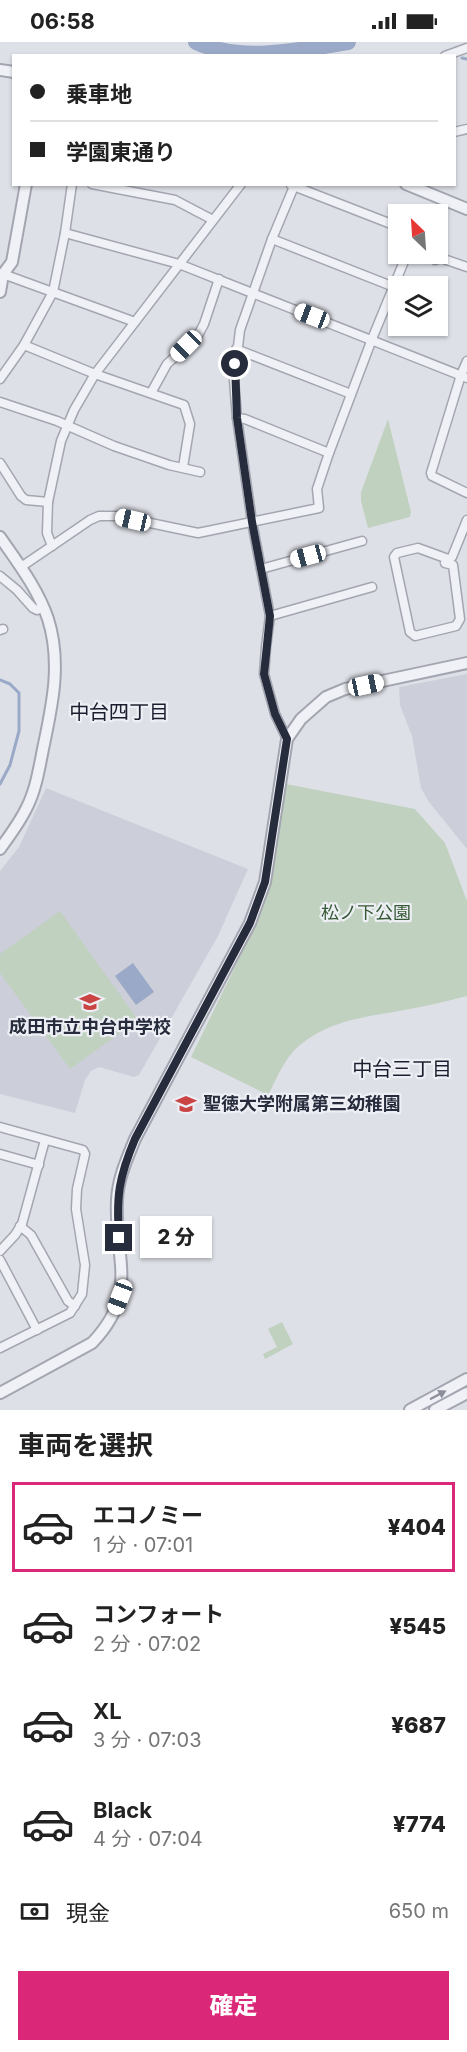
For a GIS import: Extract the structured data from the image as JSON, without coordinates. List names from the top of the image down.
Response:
{
  "districts": ["中台四丁目", "中台三丁目"],
  "parks": ["松ノ下公園"],
  "places": {
    "school or university": ["成田市立中台中学校", "聖徳大学附属第三幼稚園"]
  },
  "north": "top left",
  "page": {
    "status": "06:58",
    "banner": ["乗車地", "学園東通り"],
    "bubble": "2 分",
    "heading": "車両を選択",
    "list": [
      {
        "name": "エコノミー",
        "note": "1 分 · 07:01",
        "value": "¥404"
      },
      {
        "name": "コンフォート",
        "note": "2 分 · 07:02",
        "value": "¥545"
      },
      {
        "name": "XL",
        "note": "3 分 · 07:03",
        "value": "¥687"
      },
      {
        "name": "Black",
        "note": "4 分 · 07:04",
        "value": "¥774"
      }
    ],
    "pay": ["現金", "650 m"],
    "buttons": "確定"
  }
}
